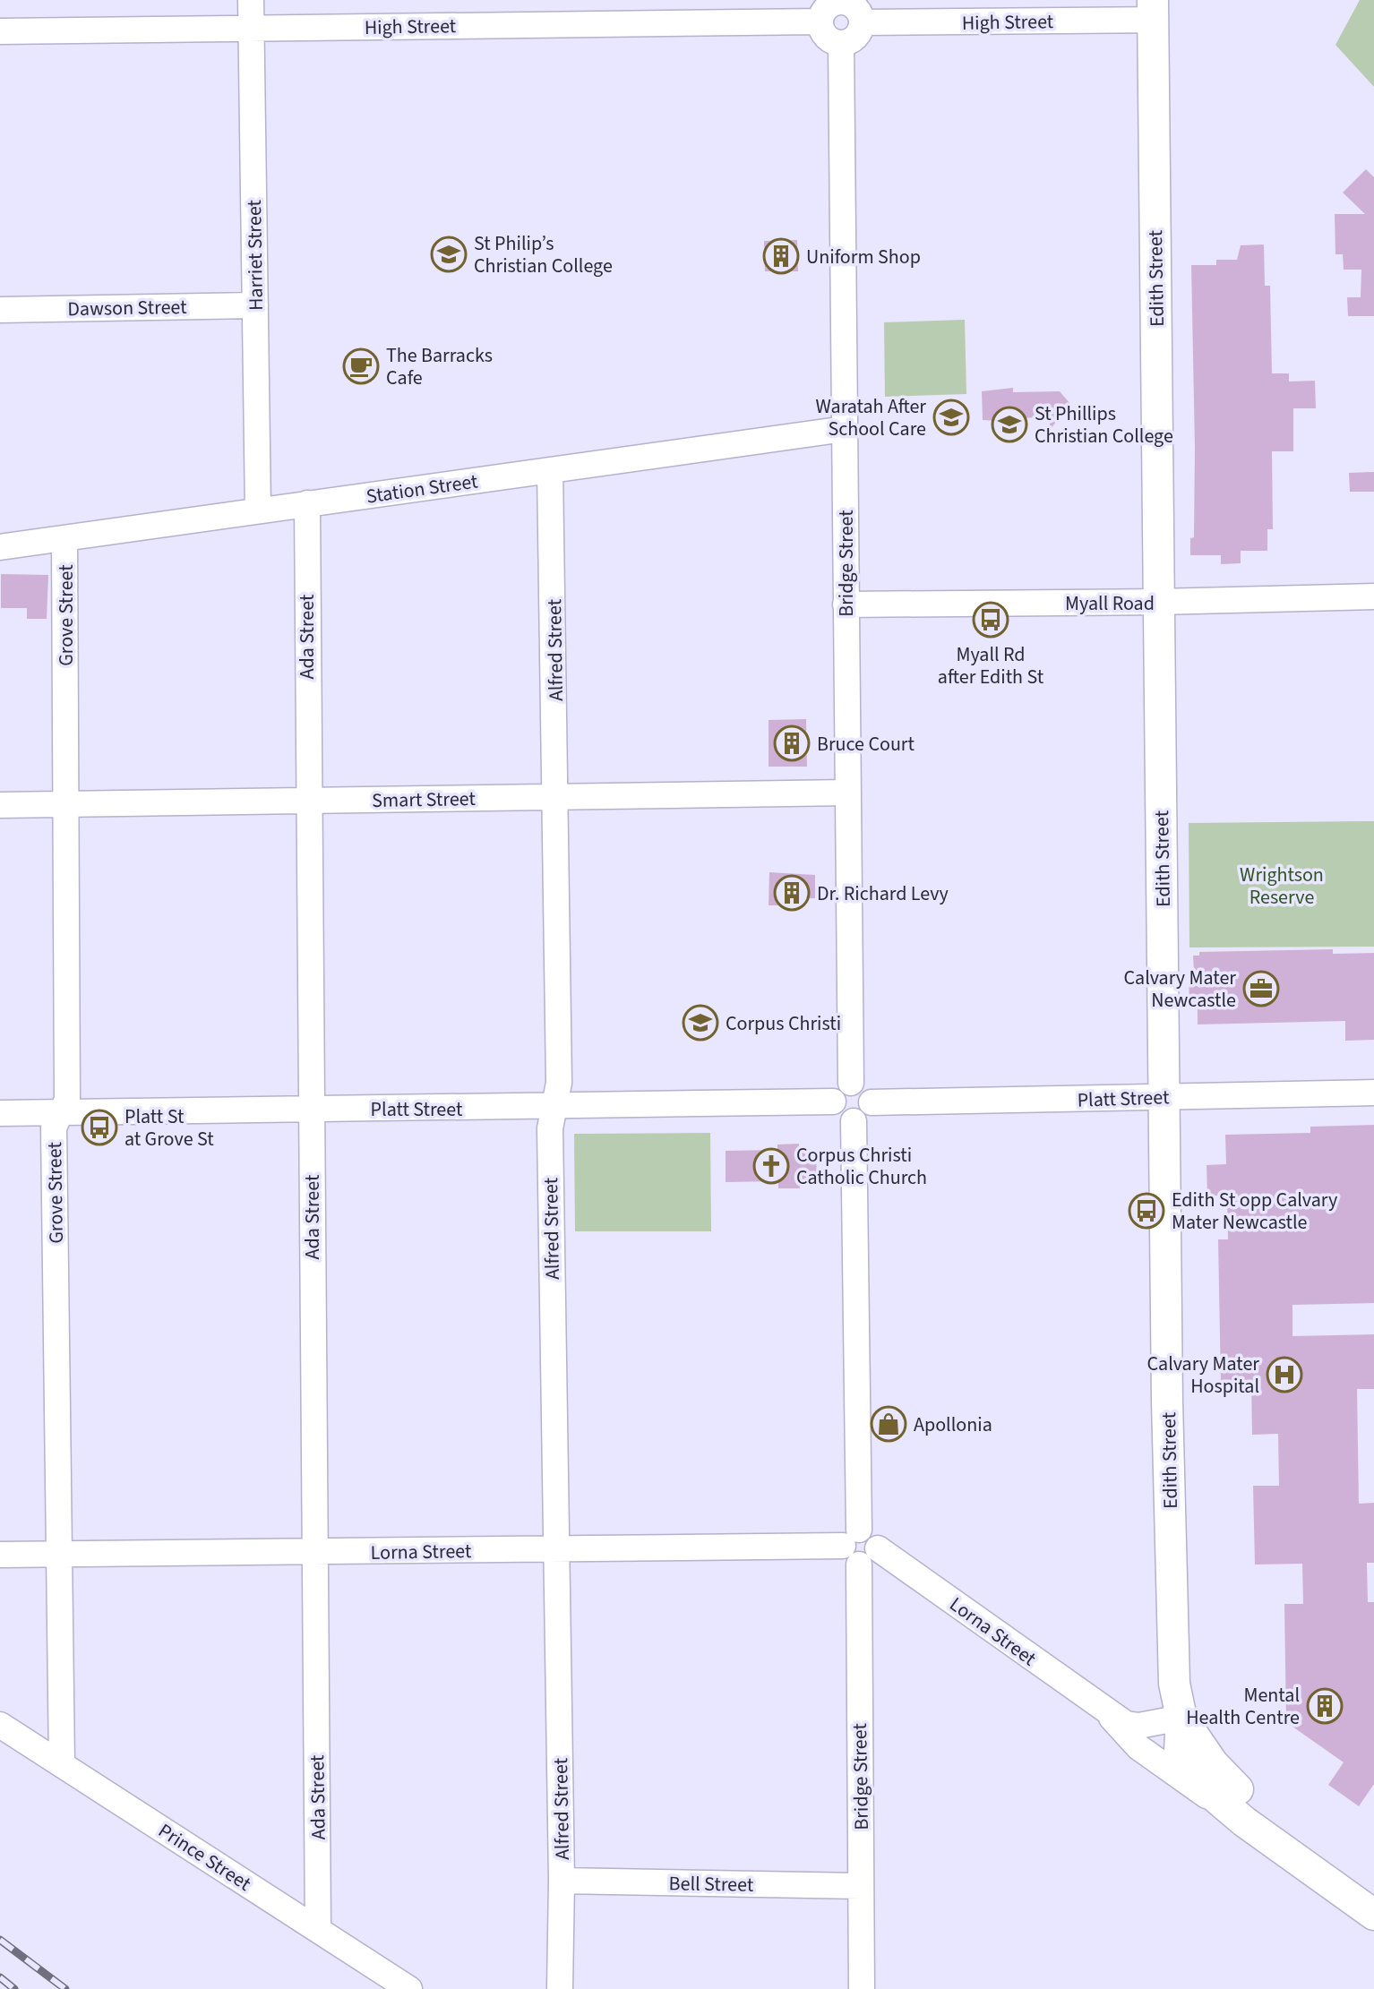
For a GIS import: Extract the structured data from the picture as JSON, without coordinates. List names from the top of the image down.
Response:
{
  "streets": {
    "main road": ["Edith Street", "Lorna Street"],
    "street": [
      "High Street",
      "Harriet Street",
      "Dawson Street",
      "Station Street",
      "Bridge Street",
      "Myall Road",
      "Grove Street",
      "Ada Street",
      "Alfred Street",
      "Smart Street",
      "Platt Street",
      "Prince Street",
      "Bell Street"
    ]
  },
  "crossings": [
    ["High Street", "Harriet Street"],
    ["High Street", "Edith Street"],
    ["High Street", "Bridge Street"],
    ["Harriet Street", "Dawson Street"],
    ["Harriet Street", "Station Street"],
    ["Edith Street", "Myall Road"],
    ["Edith Street", "Platt Street"],
    ["Edith Street", "Lorna Street"],
    ["Station Street", "Bridge Street"],
    ["Station Street", "Grove Street"],
    ["Station Street", "Ada Street"],
    ["Station Street", "Alfred Street"],
    ["Bridge Street", "Myall Road"],
    ["Bridge Street", "Smart Street"],
    ["Bridge Street", "Platt Street"],
    ["Bridge Street", "Lorna Street"],
    ["Bridge Street", "Bell Street"],
    ["Grove Street", "Smart Street"],
    ["Grove Street", "Platt Street"],
    ["Grove Street", "Lorna Street"],
    ["Grove Street", "Prince Street"],
    ["Ada Street", "Smart Street"],
    ["Ada Street", "Platt Street"],
    ["Ada Street", "Lorna Street"],
    ["Ada Street", "Prince Street"],
    ["Alfred Street", "Smart Street"],
    ["Alfred Street", "Platt Street"],
    ["Alfred Street", "Lorna Street"],
    ["Alfred Street", "Bell Street"]
  ],
  "parks": ["Wrightson Reserve"],
  "places": {
    "school or university": [
      "St Philip’s Christian College",
      "Waratah After School Care",
      "St Phillips Christian College",
      "Corpus Christi"
    ],
    "building": [
      "Uniform Shop",
      "Bruce Court",
      "Dr. Richard Levy",
      "Mental Health Centre"
    ],
    "cafe": ["The Barracks Cafe"],
    "bus stop": ["Myall Rd after Edith St", "Platt St at Grove St", "Edith St opp Calvary Mater Newcastle"],
    "office": ["Calvary Mater Newcastle"],
    "church": ["Corpus Christi Catholic Church"],
    "hospital": ["Calvary Mater Hospital"],
    "shop": ["Apollonia"]
  }
}
